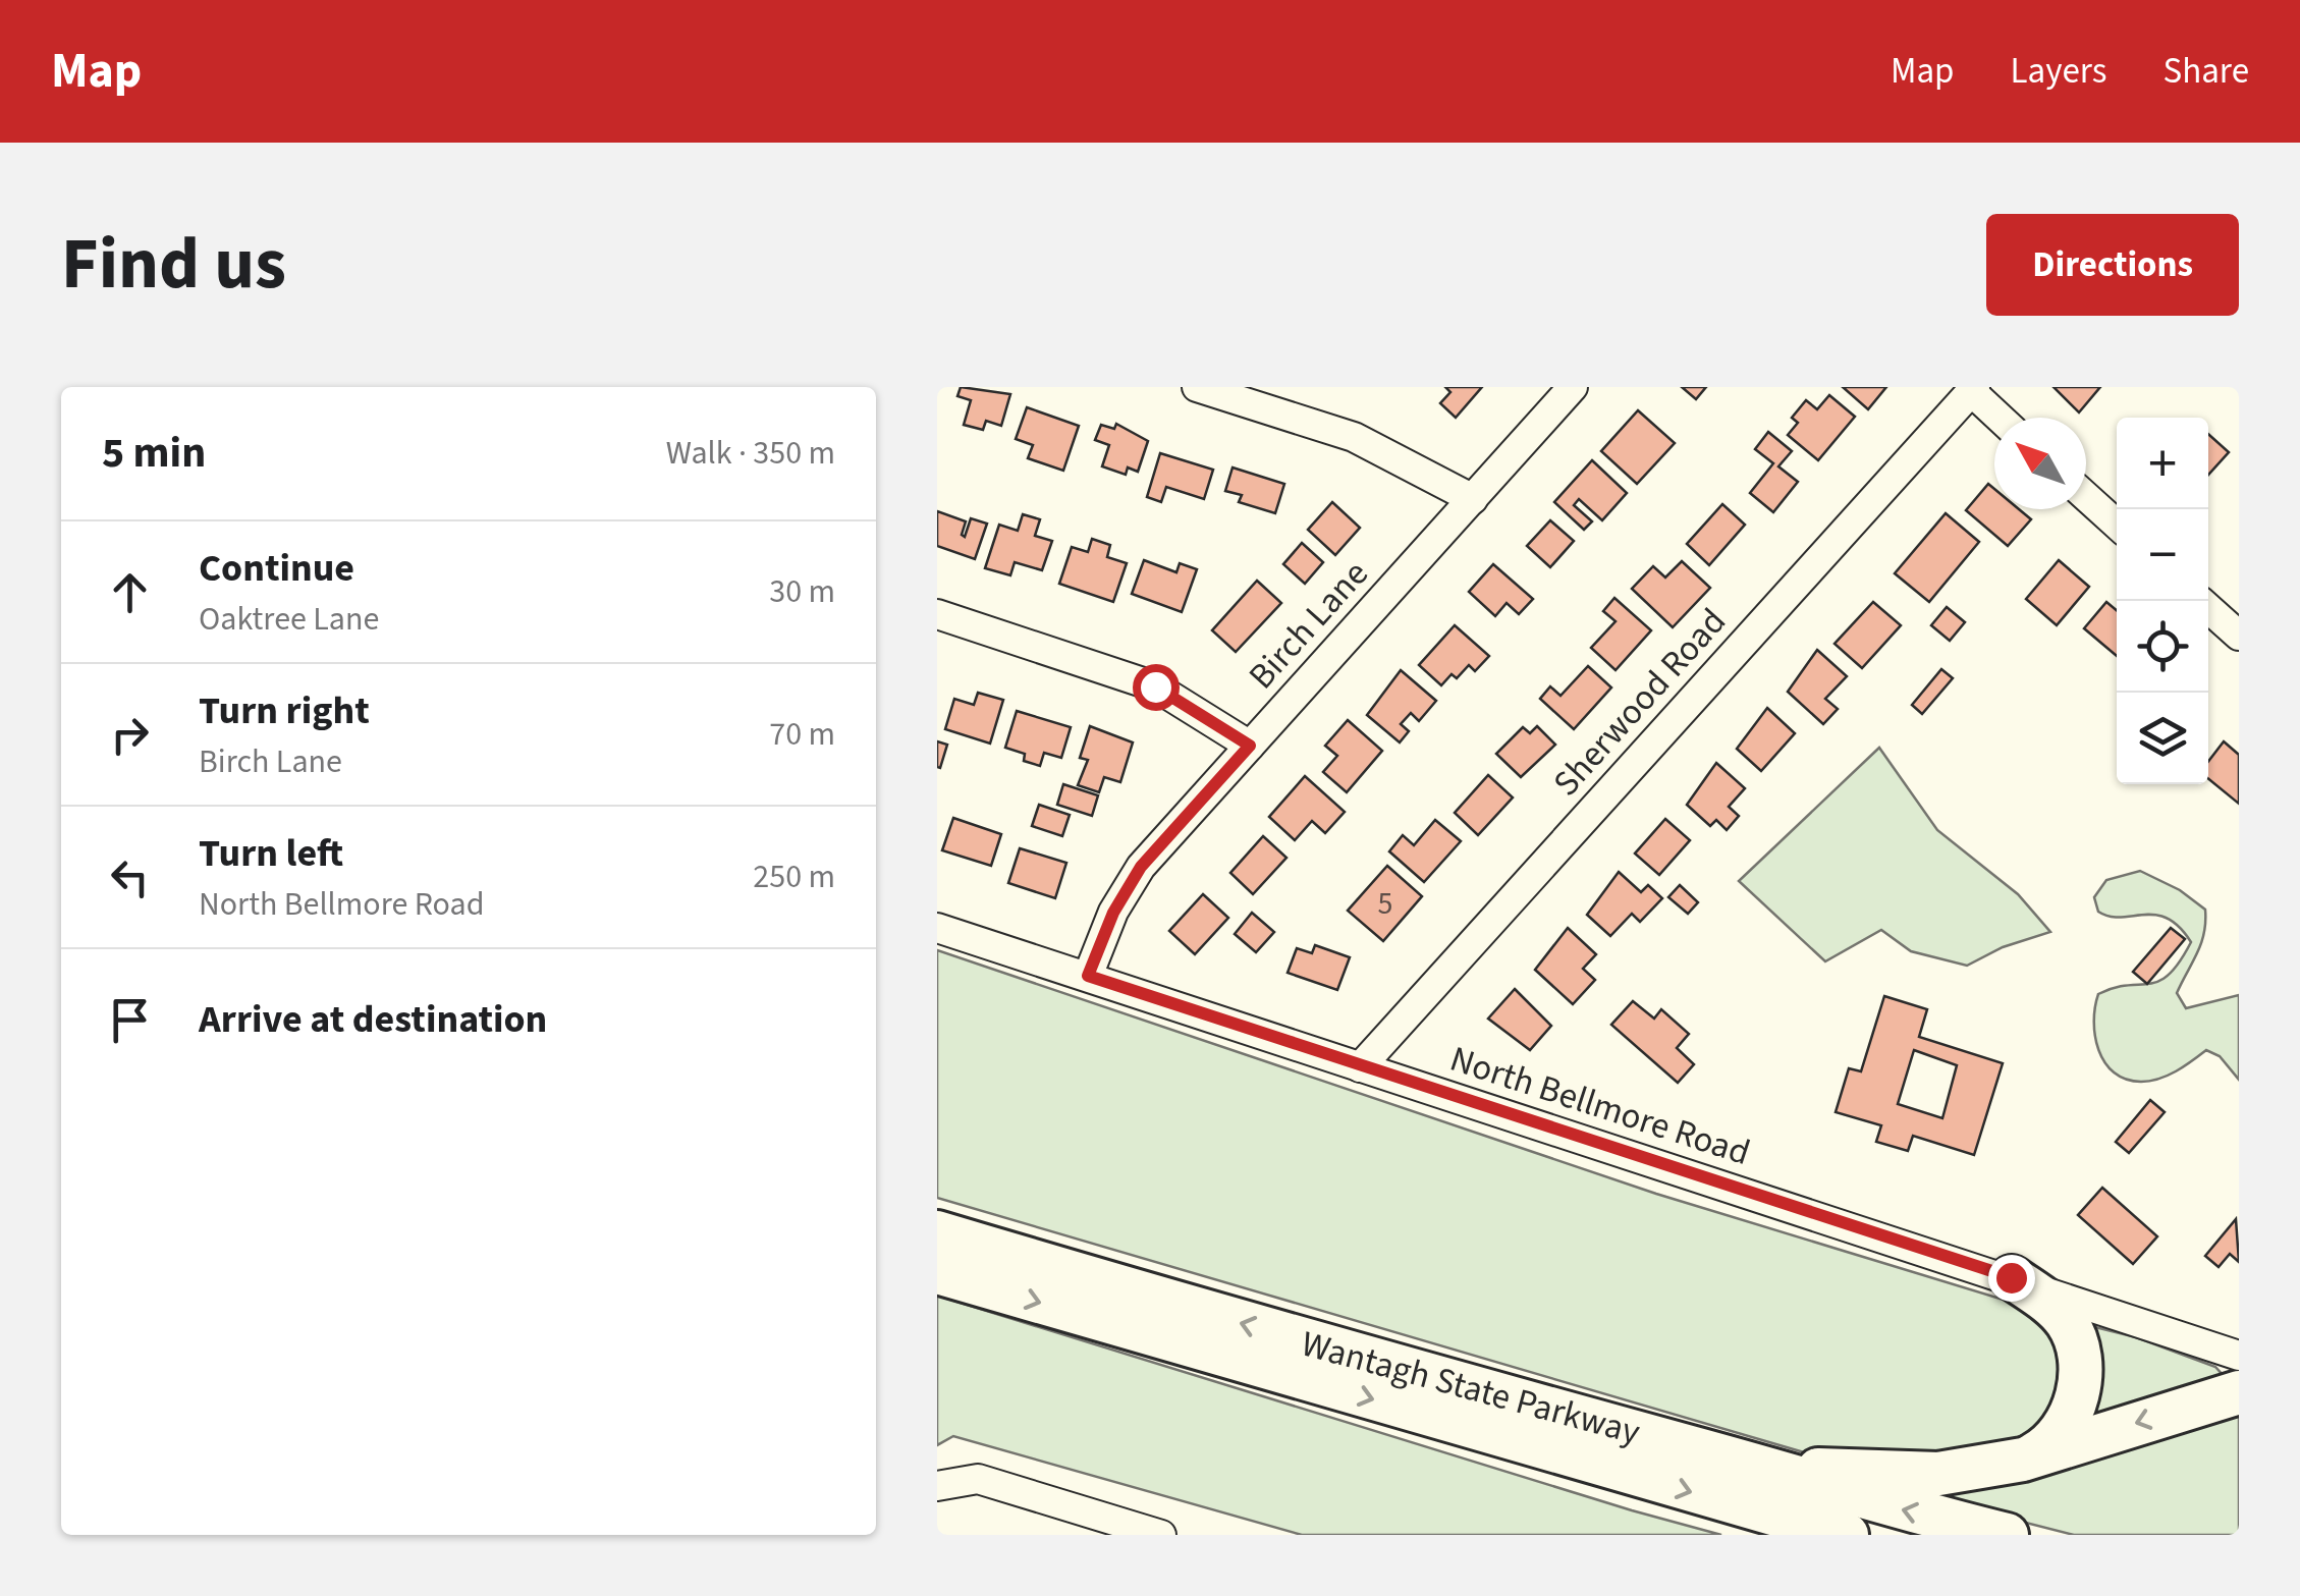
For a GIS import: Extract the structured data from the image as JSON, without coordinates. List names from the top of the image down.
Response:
{
  "streets": {
    "highway": ["Wantagh State Parkway"],
    "street": ["Birch Lane", "Sherwood Road", "North Bellmore Road"]
  },
  "crossings": [
    ["Birch Lane", "North Bellmore Road"],
    ["Sherwood Road", "North Bellmore Road"]
  ],
  "house_numbers": ["5"],
  "north": "top left",
  "page": {
    "header": "Map",
    "nav": ["Map", "Layers", "Share"],
    "title": "Find us",
    "buttons": "Directions",
    "heading": ["5 min", "Walk · 350 m"],
    "map_buttons": ["+", "−"],
    "list": [
      ["Continue", "Oaktree Lane", "30 m"],
      ["Turn right", "Birch Lane", "70 m"],
      ["Turn left", "North Bellmore Road", "250 m"],
      "Arrive at destination"
    ]
  }
}
